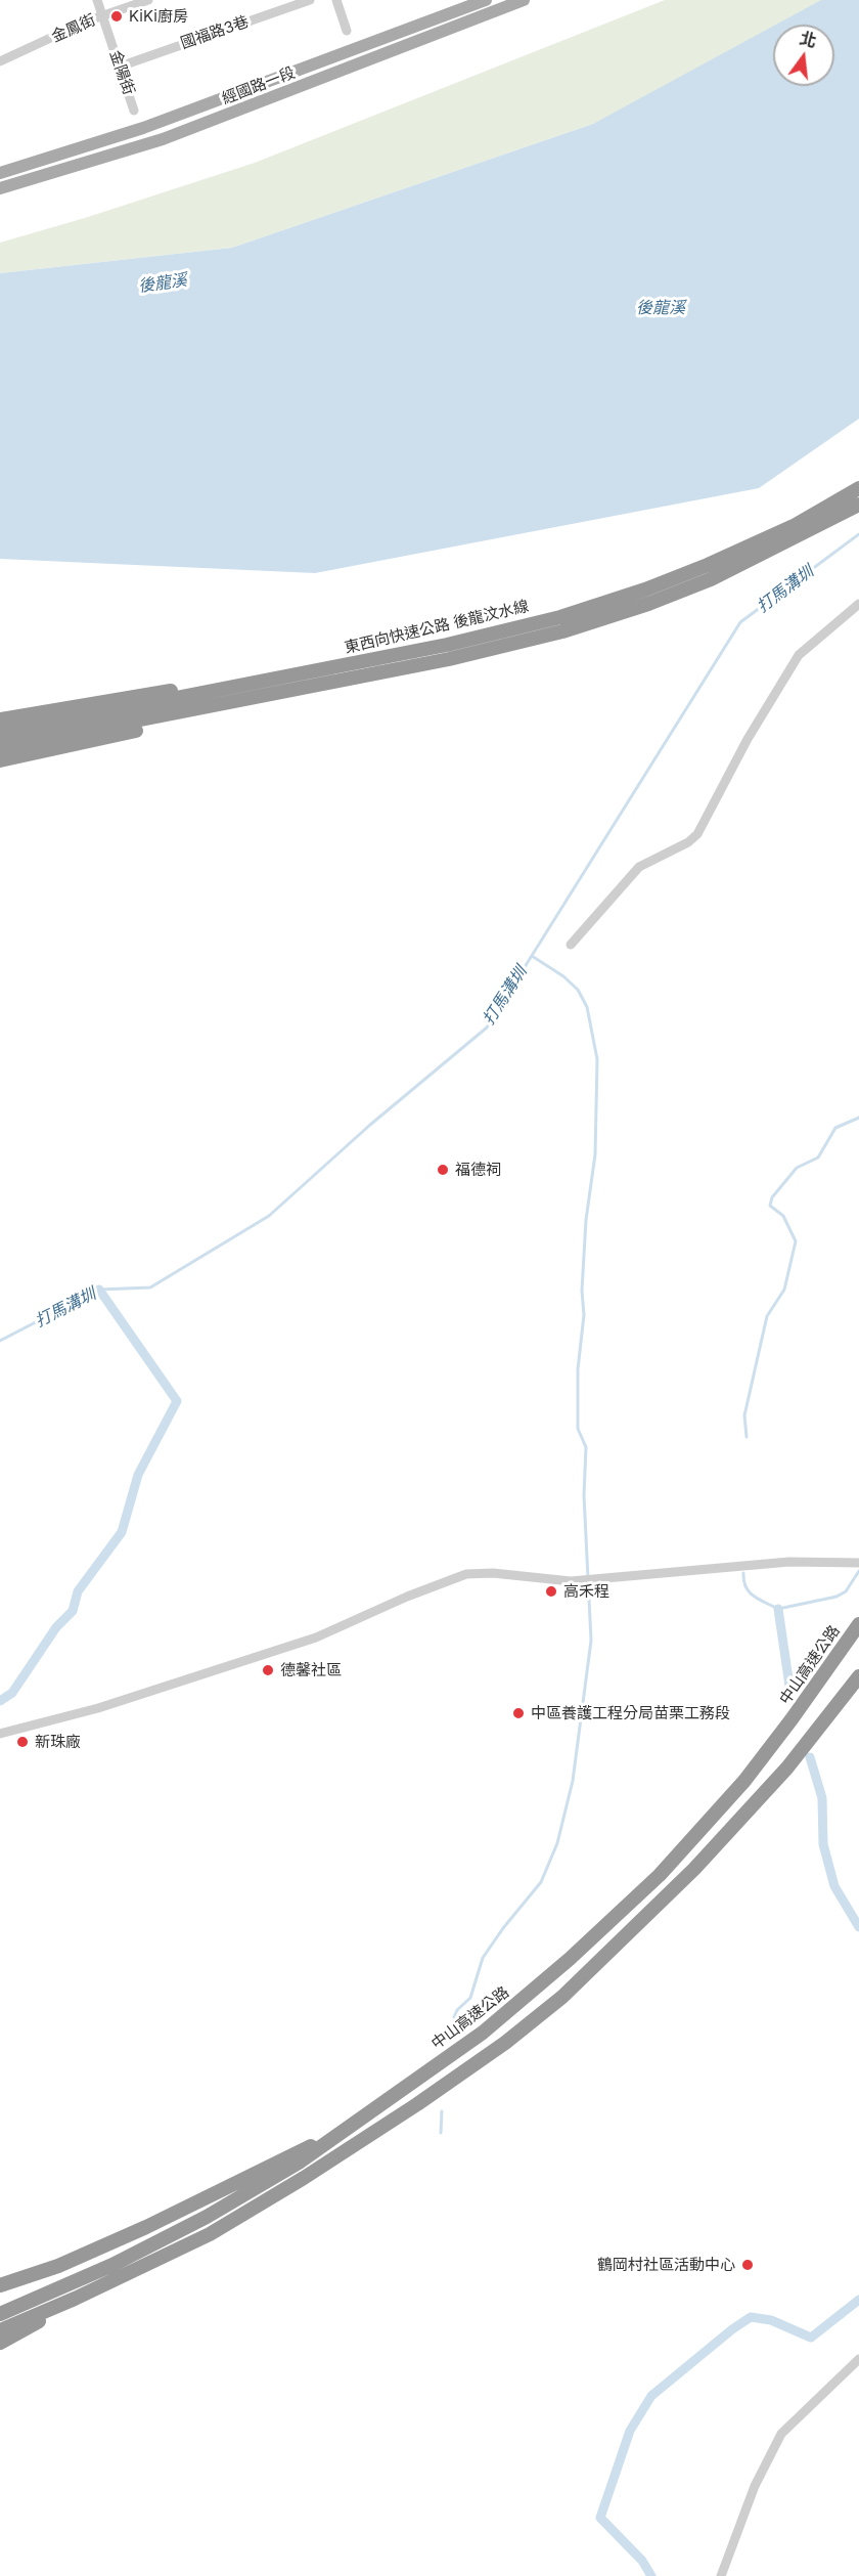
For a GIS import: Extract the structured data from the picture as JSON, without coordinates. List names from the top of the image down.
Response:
{
  "streets": {
    "highway": ["東西向快速公路 後龍汶水線", "中山高速公路"],
    "main road": ["經國路一段"],
    "street": ["金鳳街", "國福路3巷", "金陽街"]
  },
  "crossings": [
    ["金鳳街", "金陽街"],
    ["國福路3巷", "金陽街"]
  ],
  "water": ["後龍溪", "打馬溝圳"],
  "places": [
    "KiKi廚房",
    "福德祠",
    "高禾程",
    "德馨社區",
    "中區養護工程分局苗栗工務段",
    "新珠廠",
    "鶴岡村社區活動中心"
  ],
  "north": "top"
}
